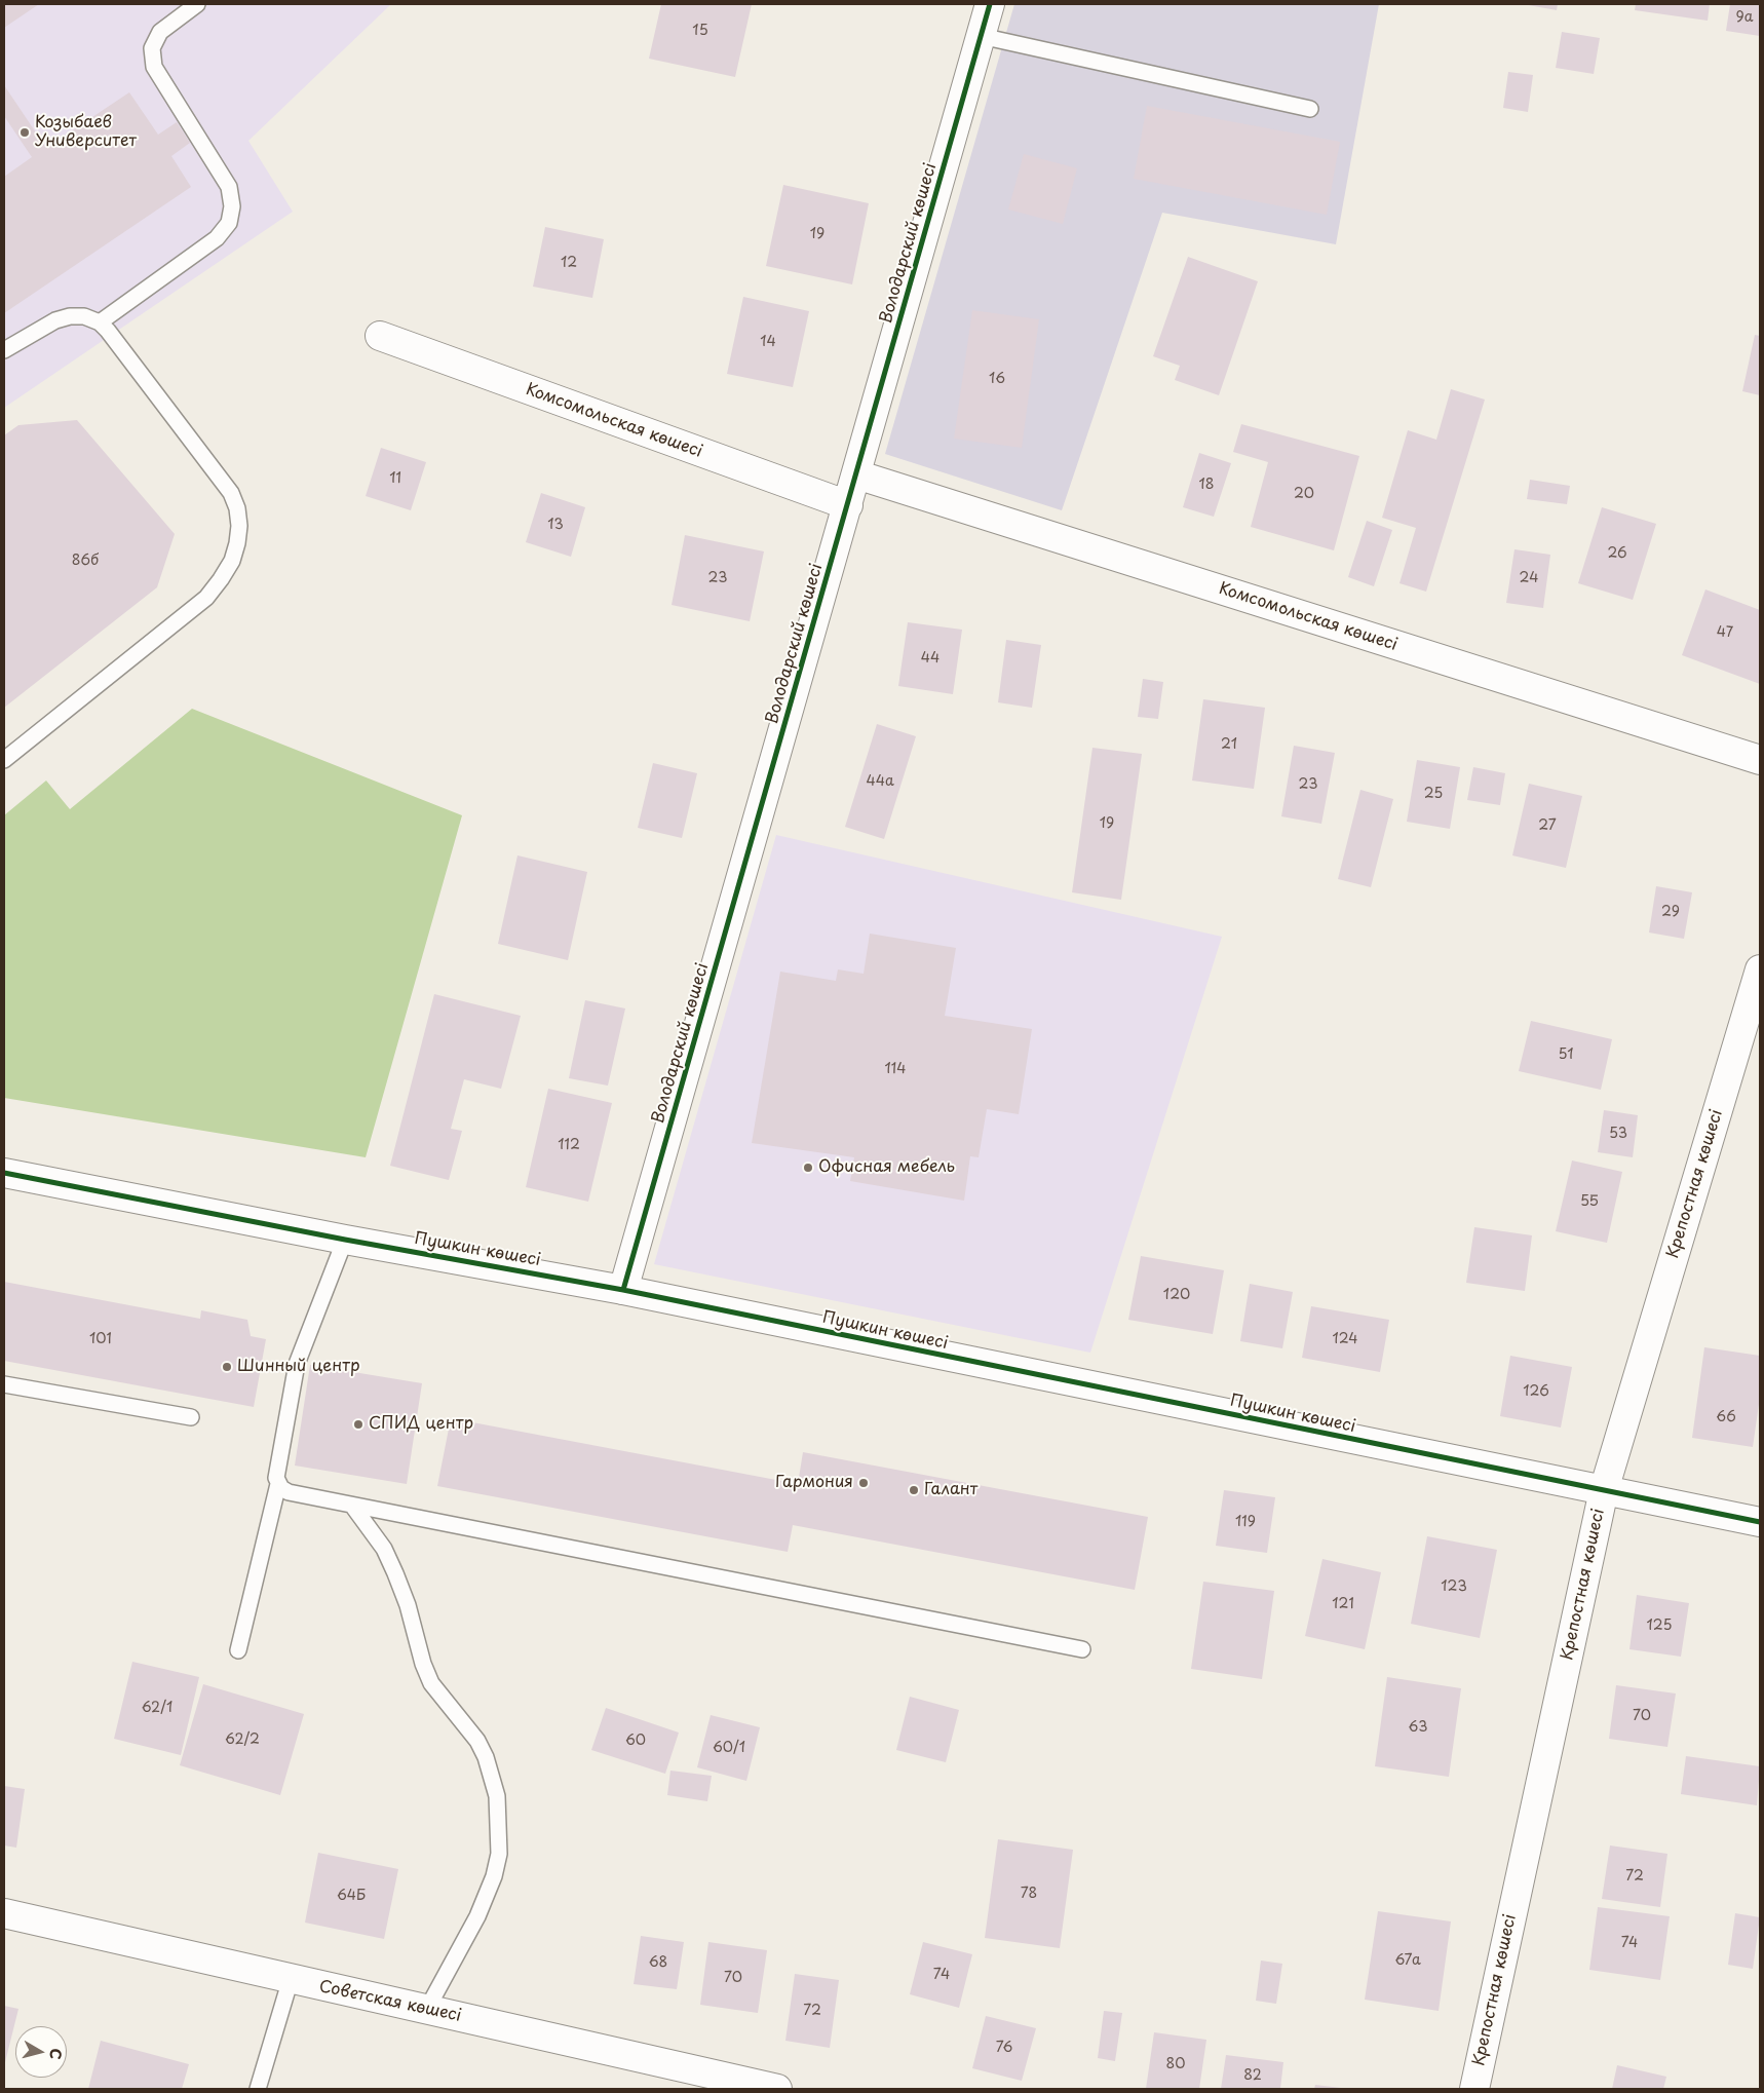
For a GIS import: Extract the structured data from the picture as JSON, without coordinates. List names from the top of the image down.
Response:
{
  "streets": {
    "street": [
      "Володарский көшесі",
      "Комсомольская көшесі",
      "Крепостная көшесі",
      "Пушкин көшесі",
      "Советская көшесі"
    ]
  },
  "crossings": [
    ["Володарский көшесі", "Комсомольская көшесі"],
    ["Володарский көшесі", "Пушкин көшесі"],
    ["Крепостная көшесі", "Пушкин көшесі"]
  ],
  "places": [
    "Козыбаев Университет",
    "Офисная мебель",
    "Шинный центр",
    "СПИД центр",
    "Гармония",
    "Галант"
  ],
  "house_numbers": [
    "9а",
    "15",
    "19",
    "12",
    "14",
    "16",
    "11",
    "18",
    "20",
    "13",
    "26",
    "86б",
    "23",
    "24",
    "47",
    "44",
    "21",
    "44а",
    "23",
    "25",
    "19",
    "27",
    "29",
    "51",
    "114",
    "53",
    "112",
    "55",
    "120",
    "101",
    "124",
    "126",
    "66",
    "119",
    "123",
    "121",
    "125",
    "62/1",
    "70",
    "63",
    "62/2",
    "60",
    "60/1",
    "72",
    "78",
    "64Б",
    "74",
    "67а",
    "68",
    "74",
    "70",
    "72",
    "76",
    "80",
    "82"
  ],
  "north": "right"
}
